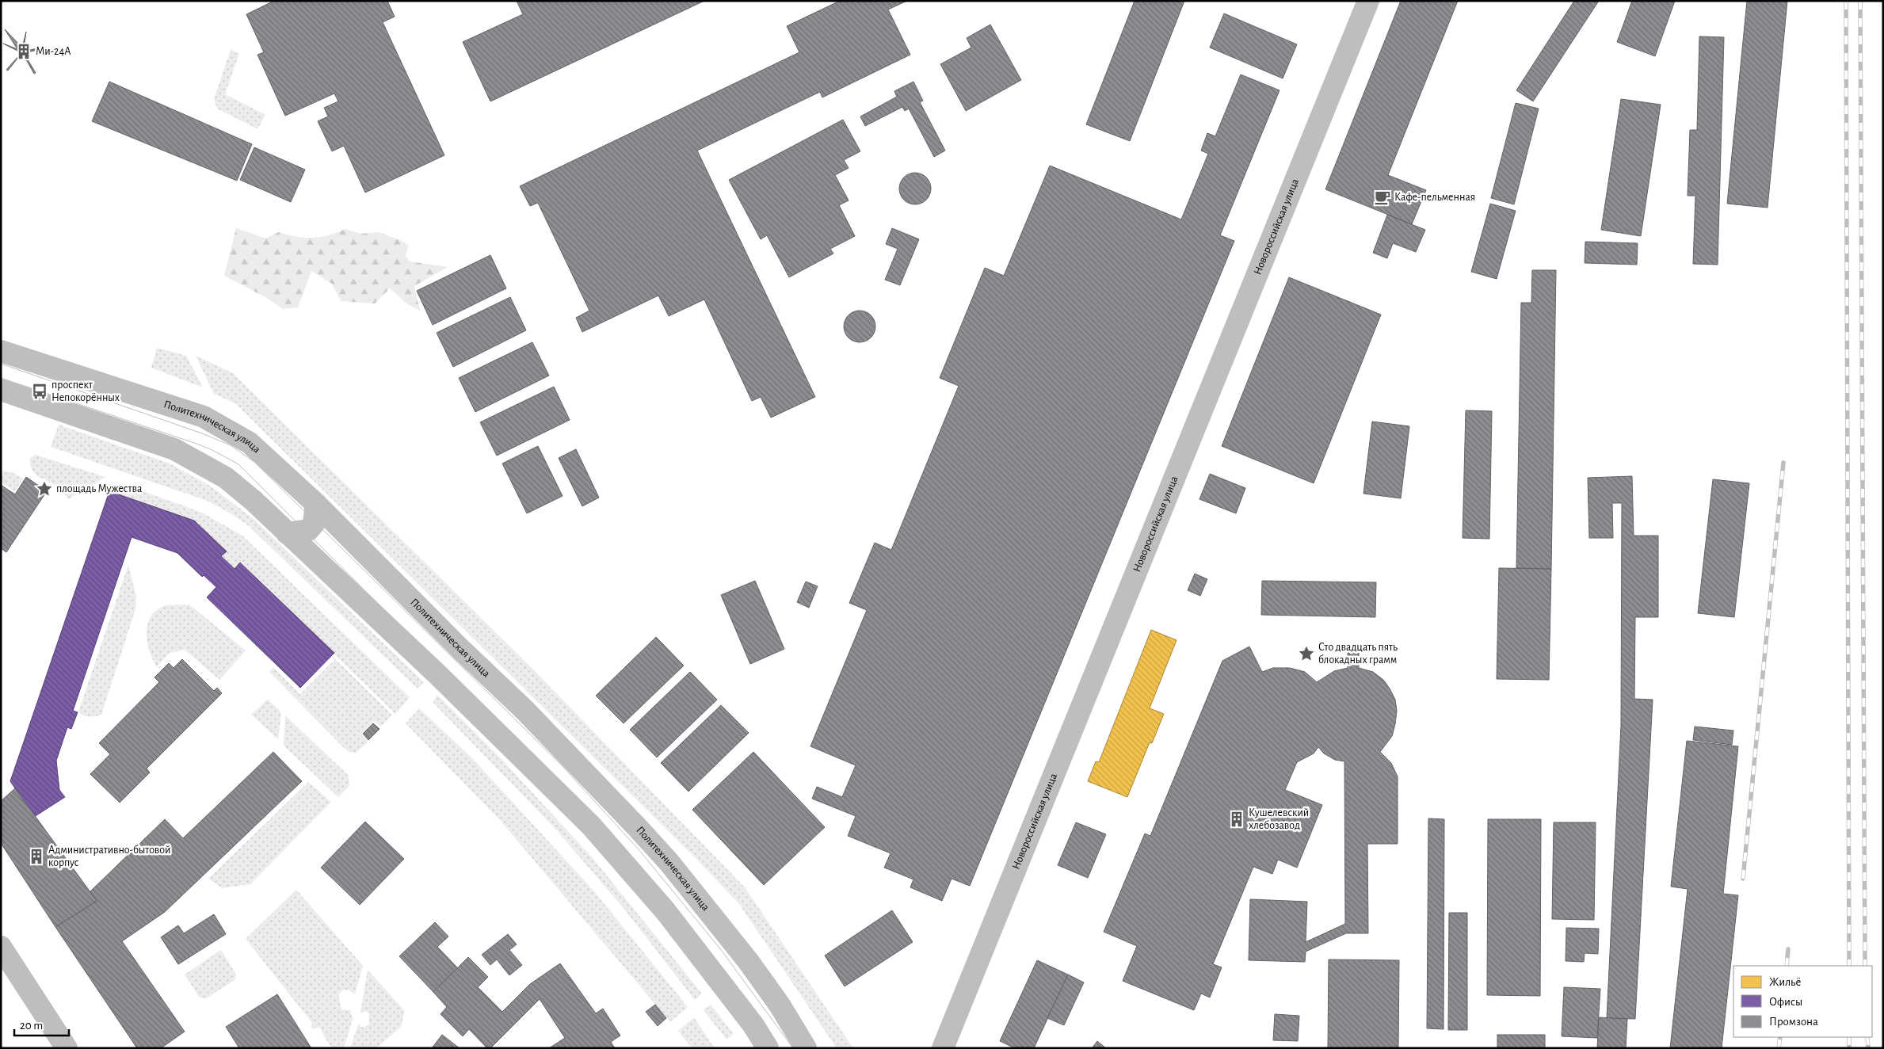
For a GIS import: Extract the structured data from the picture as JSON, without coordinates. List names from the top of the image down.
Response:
{
  "streets": {
    "main road": ["Новороссийская улица", "Политехническая улица"]
  },
  "places": {
    "building": ["Ми-24А", "Кушелевский хлебозавод", "Административно-бытовой корпус"],
    "cafe": ["Кафе-пельменная"],
    "bus stop": ["проспект Непокорённых"],
    "place": ["площадь Мужества", "Сто двадцать пять блокадных грамм"]
  },
  "legend": ["Жильё", "Офисы", "Промзона"],
  "scale_bar": "20 m"
}
